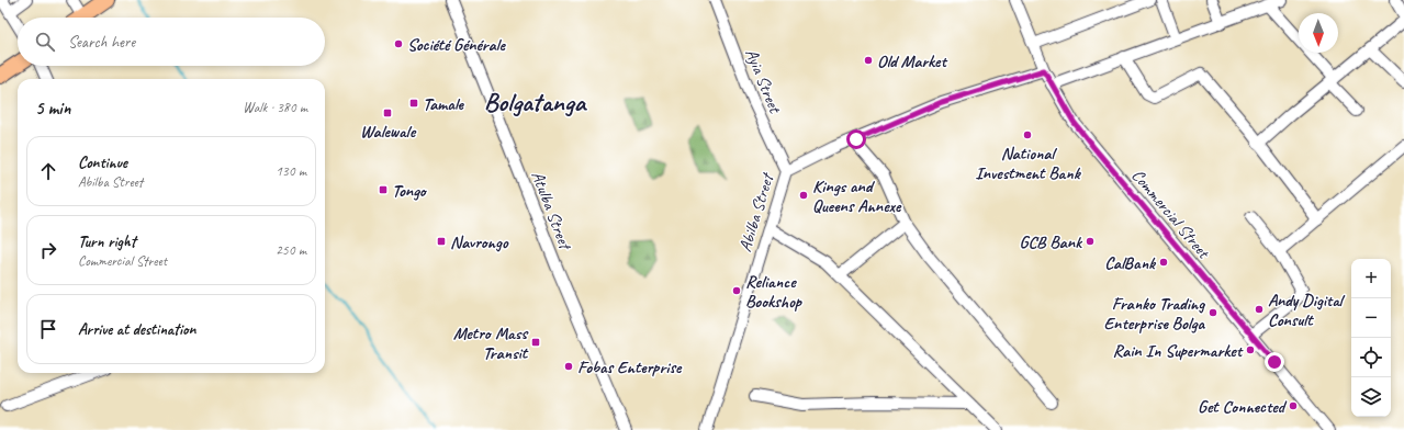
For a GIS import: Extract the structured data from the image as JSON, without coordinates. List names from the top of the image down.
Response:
{
  "streets": {
    "street": [
      "Ayia Street",
      "Atulba Street",
      "Abilba Street",
      "Commercial Street"
    ]
  },
  "crossings": [
    ["Ayia Street", "Abilba Street"],
    ["Abilba Street", "Commercial Street"]
  ],
  "districts": ["Bolgatanga"],
  "places": {
    "other": [
      "Société Générale",
      "Old Market",
      "National Investment Bank",
      "Kings and Queens Annexe",
      "GCB Bank",
      "CalBank",
      "Reliance Bookshop",
      "Andy Digital Consult",
      "Franko Trading Enterprise Bolga",
      "Rain In Supermarket",
      "Fobas Enterprise",
      "Get Connected"
    ],
    "transit": [
      "Tamale",
      "Walewale",
      "Tongo",
      "Navrongo",
      "Metro Mass Transit"
    ]
  },
  "north": "bottom",
  "page": {
    "search": "Search here",
    "heading": ["5 min", "Walk · 380 m"],
    "list": [
      ["Continue", "Abilba Street", "130 m"],
      ["Turn right", "Commercial Street", "250 m"],
      "Arrive at destination"
    ],
    "map_buttons": ["+", "−"]
  }
}
